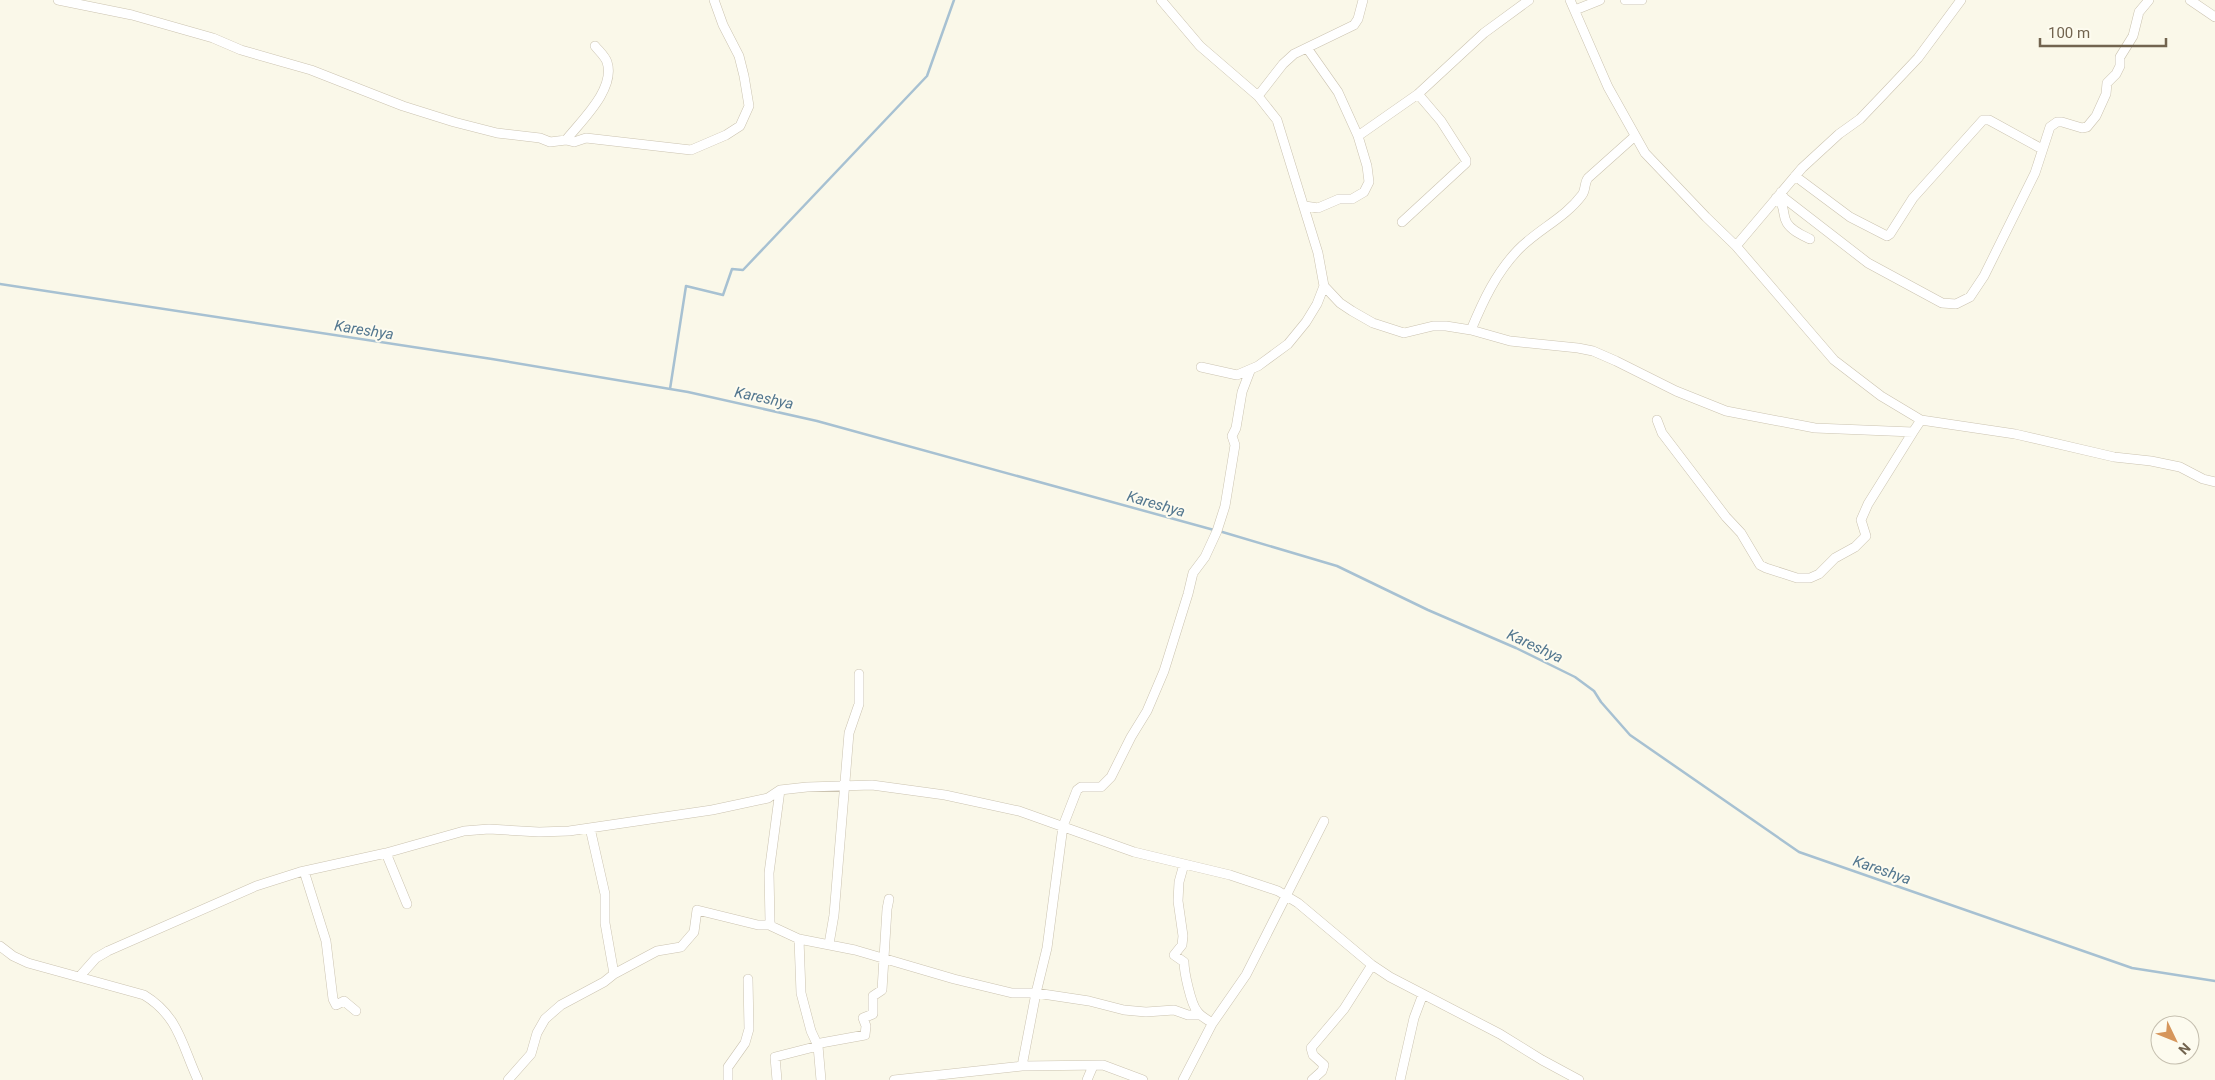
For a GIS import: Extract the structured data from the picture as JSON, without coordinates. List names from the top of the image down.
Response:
{
  "water": ["Kareshya"],
  "scale_bar": "100 m",
  "north": "bottom right"
}
